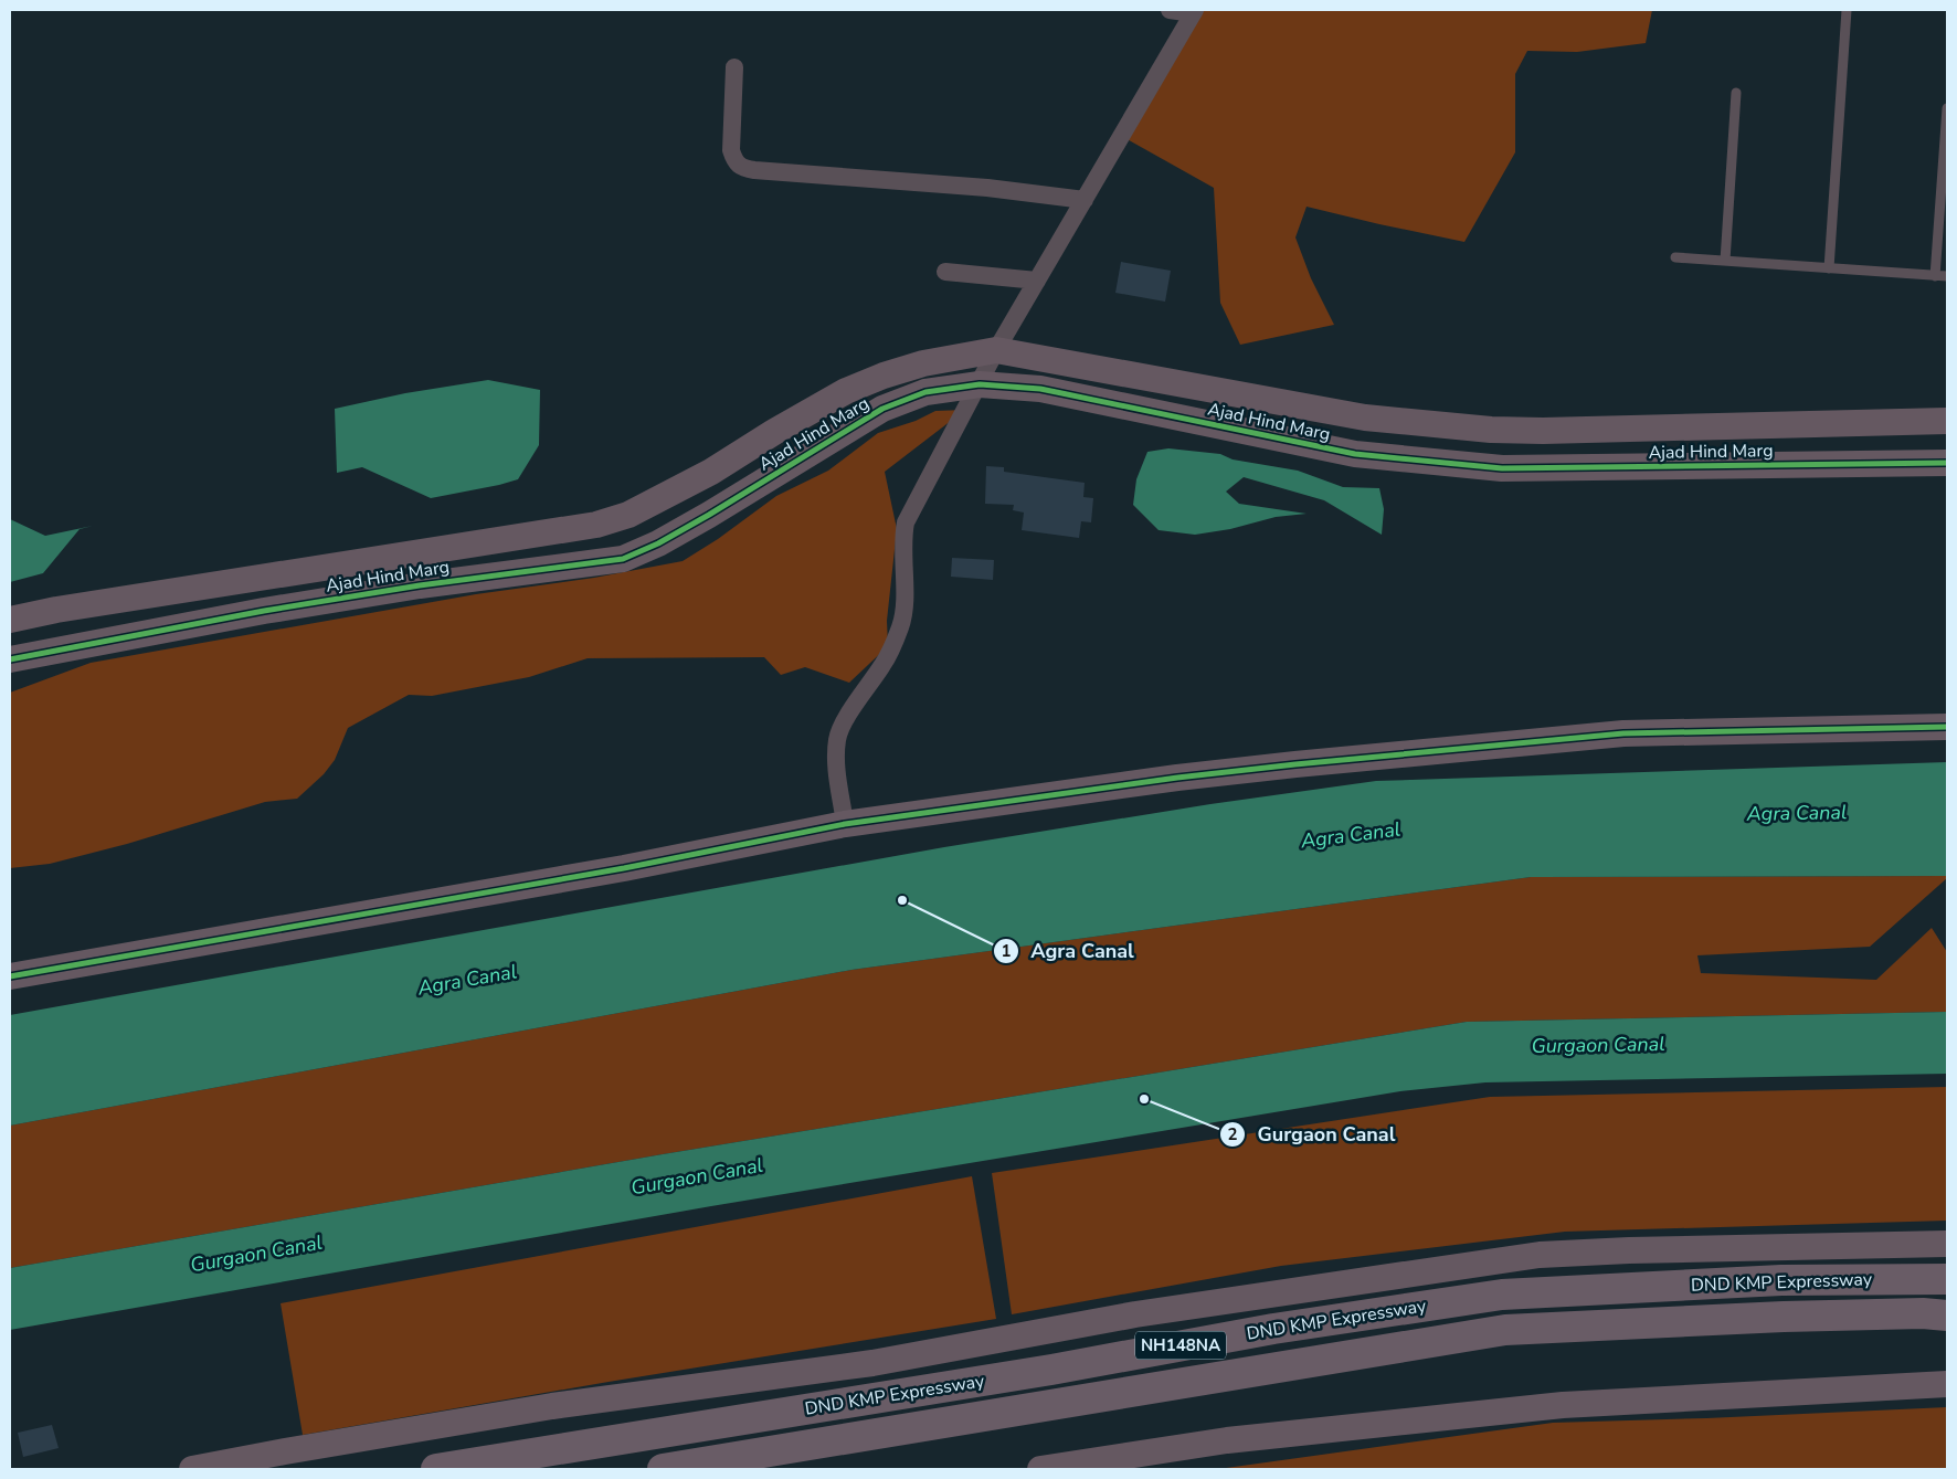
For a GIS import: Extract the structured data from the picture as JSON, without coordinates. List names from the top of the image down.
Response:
{
  "streets": {
    "highway": ["DND KMP Expressway", "NH148NA"],
    "street": ["Ajad Hind Marg"]
  },
  "water": ["Agra Canal", "Gurgaon Canal"],
  "places": ["Agra Canal", "Gurgaon Canal"]
}
